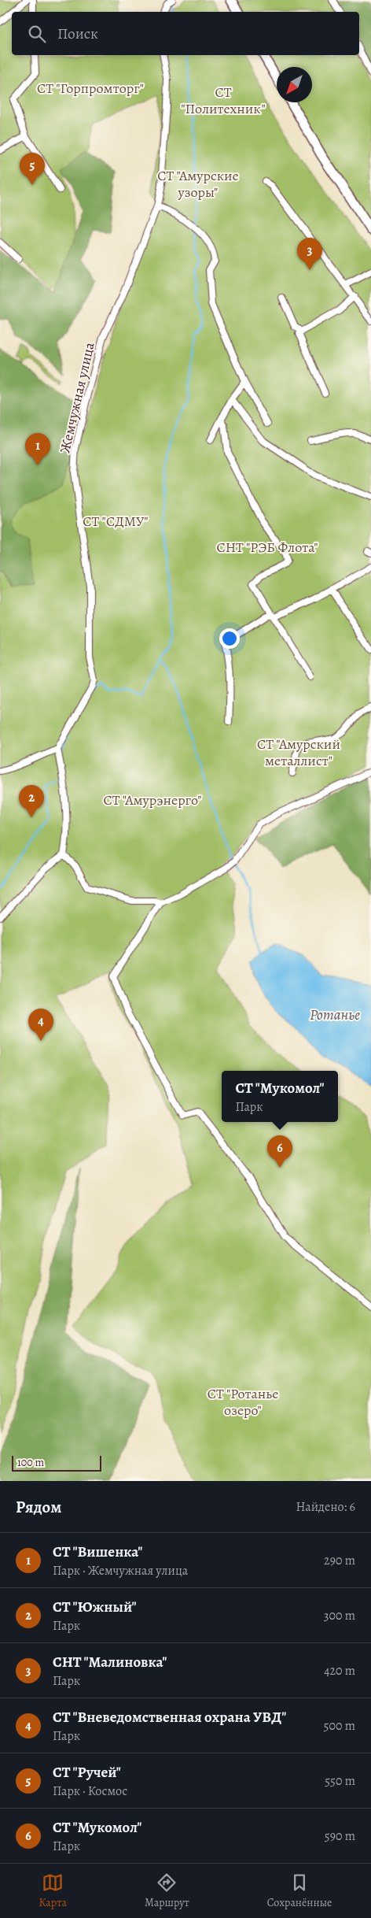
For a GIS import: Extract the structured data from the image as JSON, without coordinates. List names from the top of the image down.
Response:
{
  "streets": {
    "street": ["Жемчужная улица"]
  },
  "water": ["Ротанье"],
  "parks": [
    "СТ \"Горпромторг\"",
    "СТ \"Политехник\"",
    "СТ \"Амурские узоры\"",
    "СТ \"СДМУ\"",
    "СНТ \"РЭБ Флота\"",
    "СТ \"Амурский металлист\"",
    "СТ \"Амурэнерго\"",
    "СТ \"Ротанье озеро\""
  ],
  "scale_bar": "100 m",
  "north": "bottom left",
  "page": {
    "search": "Поиск",
    "pins": [
      "5",
      "3",
      "1",
      "2",
      "4",
      "6"
    ],
    "popup": ["СТ \"Мукомол\"", "Парк"],
    "scale": "100 m",
    "heading": ["Рядом", "Найдено: 6"],
    "list": [
      {
        "mark": "1",
        "name": "СТ \"Вишенка\"",
        "note": "Парк · Жемчужная улица",
        "value": "290 m"
      },
      {
        "mark": "2",
        "name": "СТ \"Южный\"",
        "note": "Парк",
        "value": "300 m"
      },
      {
        "mark": "3",
        "name": "СНТ \"Малиновка\"",
        "note": "Парк",
        "value": "420 m"
      },
      {
        "mark": "4",
        "name": "СТ \"Вневедомственная охрана УВД\"",
        "note": "Парк",
        "value": "500 m"
      },
      {
        "mark": "5",
        "name": "СТ \"Ручей\"",
        "note": "Парк · Космос",
        "value": "550 m"
      },
      {
        "mark": "6",
        "name": "СТ \"Мукомол\"",
        "note": "Парк",
        "value": "590 m"
      }
    ],
    "nav": ["Карта", "Маршрут", "Сохранённые"]
  }
}
